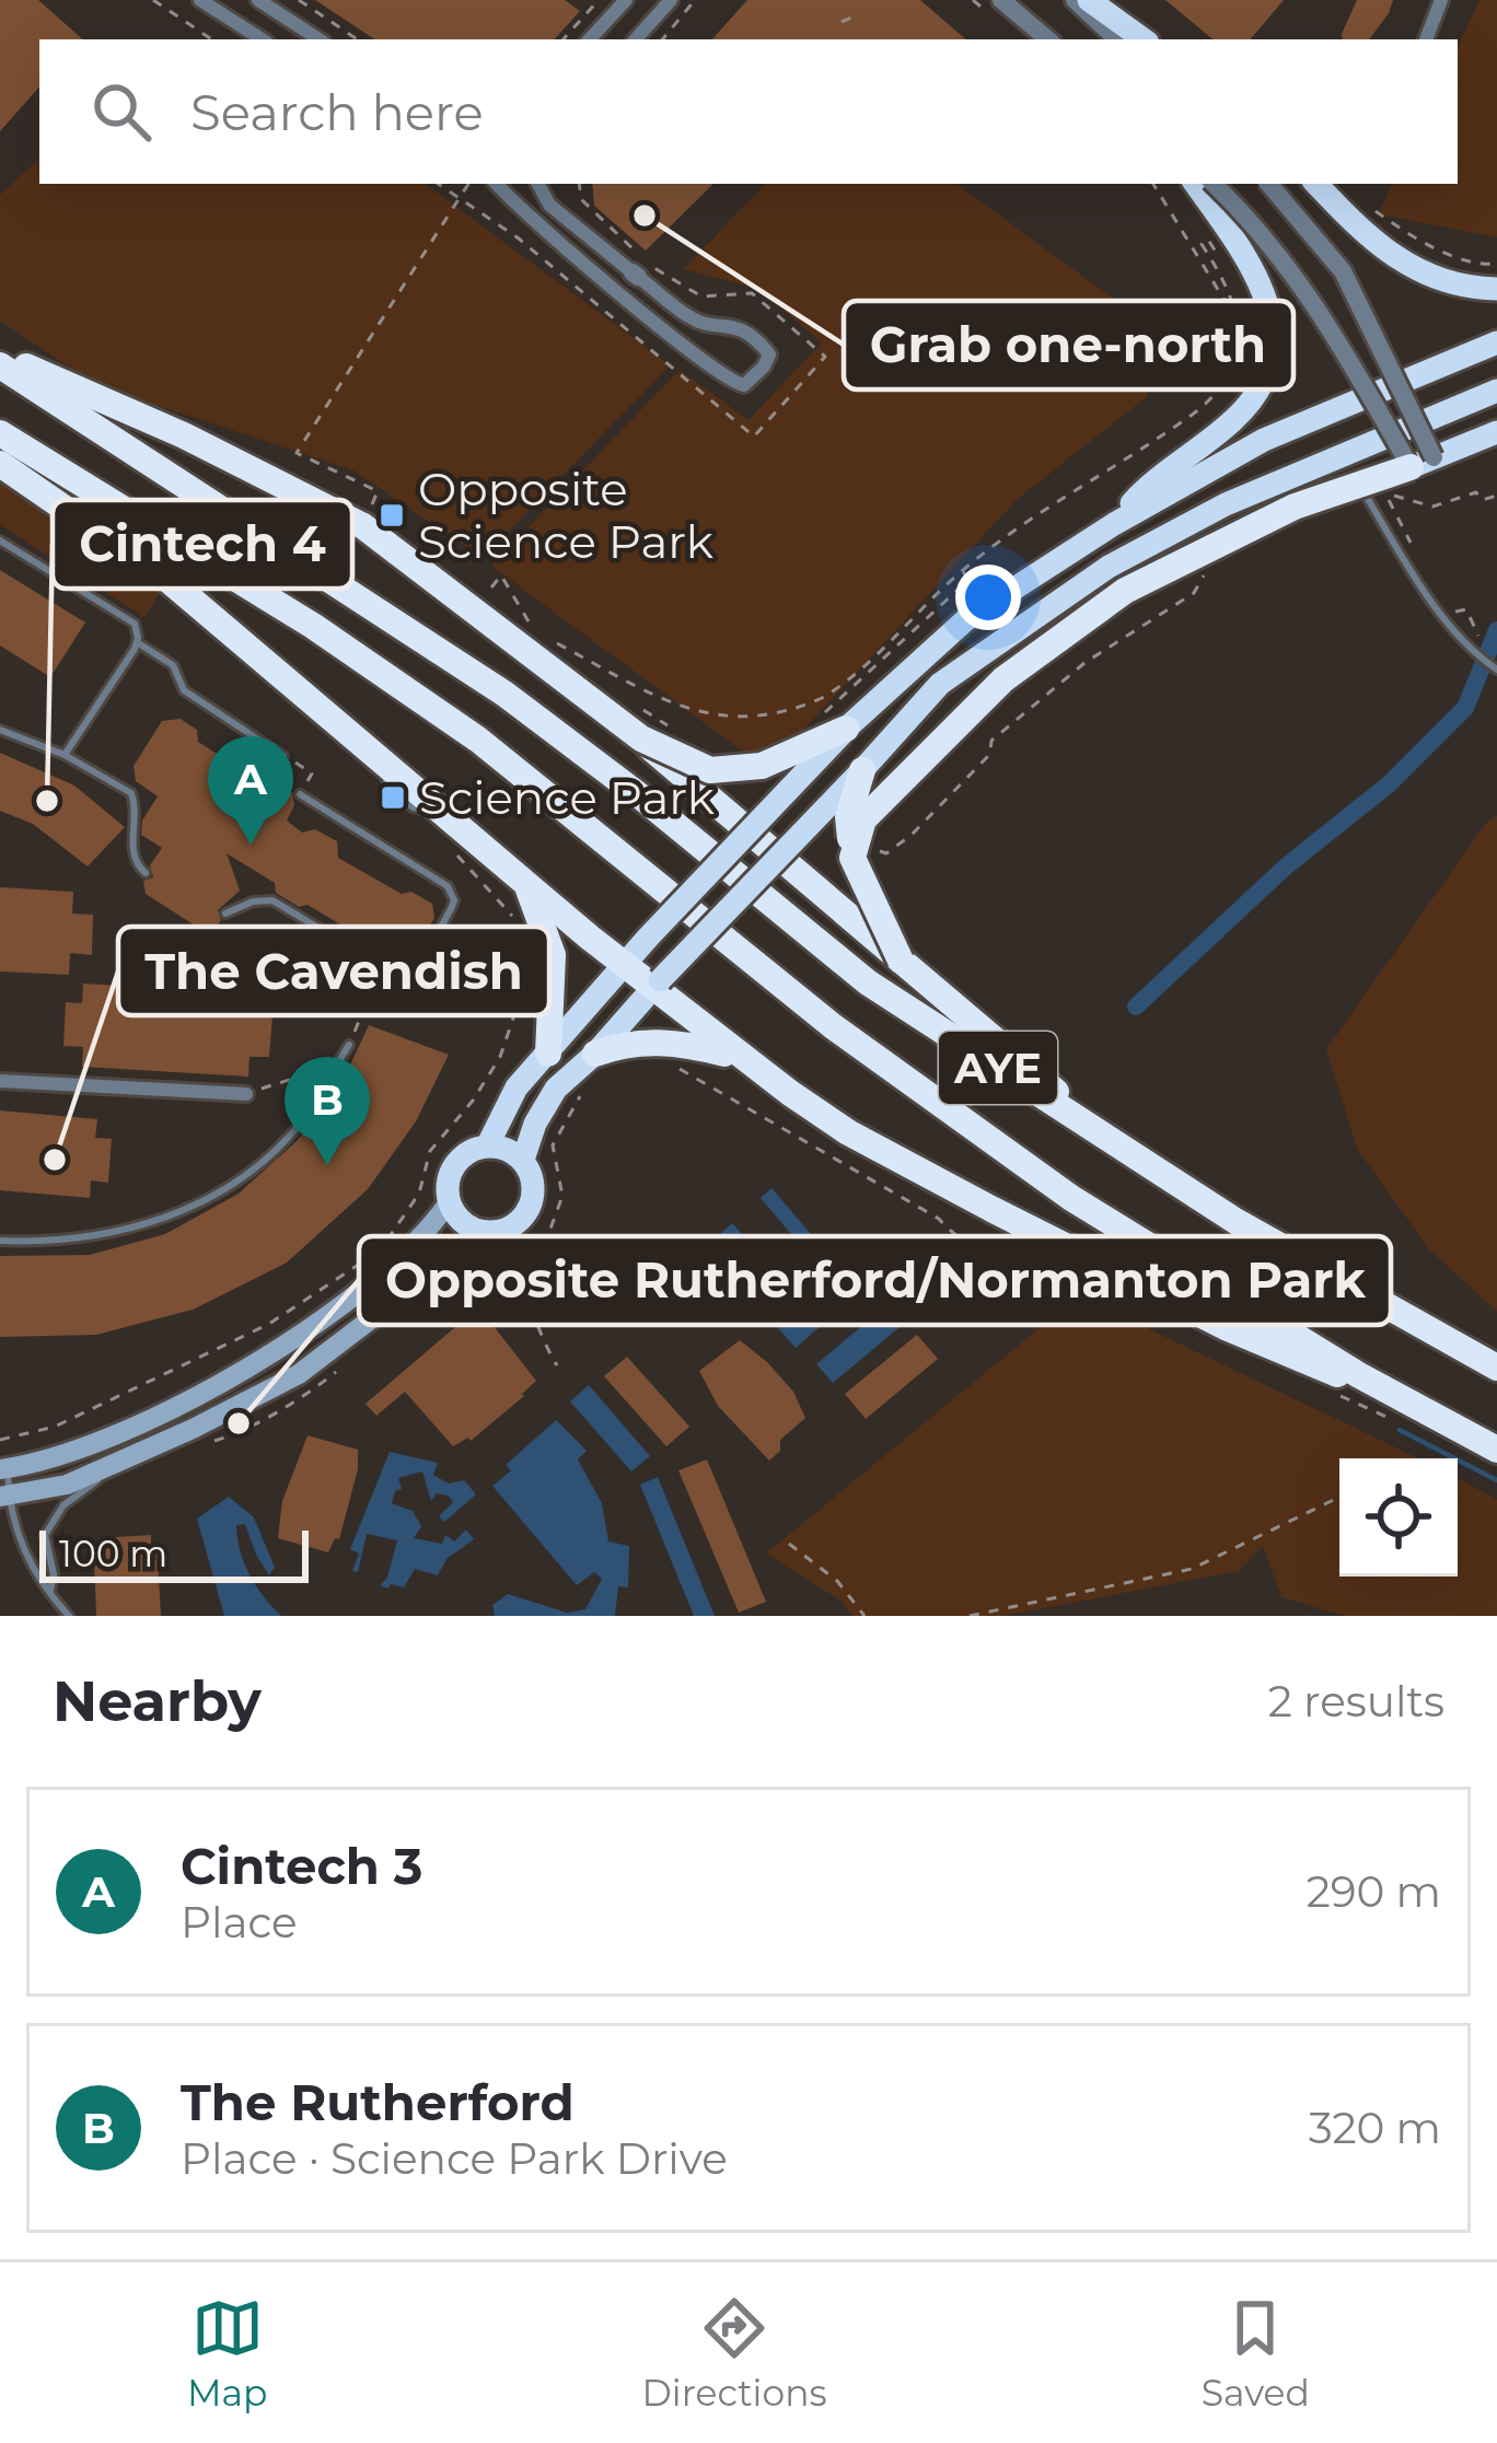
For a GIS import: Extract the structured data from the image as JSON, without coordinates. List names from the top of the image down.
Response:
{
  "streets": {
    "highway": ["AYE"]
  },
  "places": {
    "other": [
      "Grab one-north",
      "Cintech 4",
      "The Cavendish",
      "Opposite Rutherford/Normanton Park"
    ],
    "transit": ["Opposite Science Park", "Science Park"]
  },
  "scale_bar": "100 m",
  "page": {
    "search": "Search here",
    "pins": ["A", "B"],
    "scale": "100 m",
    "heading": ["Nearby", "2 results"],
    "list": [
      {
        "mark": "A",
        "name": "Cintech 3",
        "note": "Place",
        "value": "290 m"
      },
      {
        "mark": "B",
        "name": "The Rutherford",
        "note": "Place · Science Park Drive",
        "value": "320 m"
      }
    ],
    "nav": ["Map", "Directions", "Saved"]
  }
}
